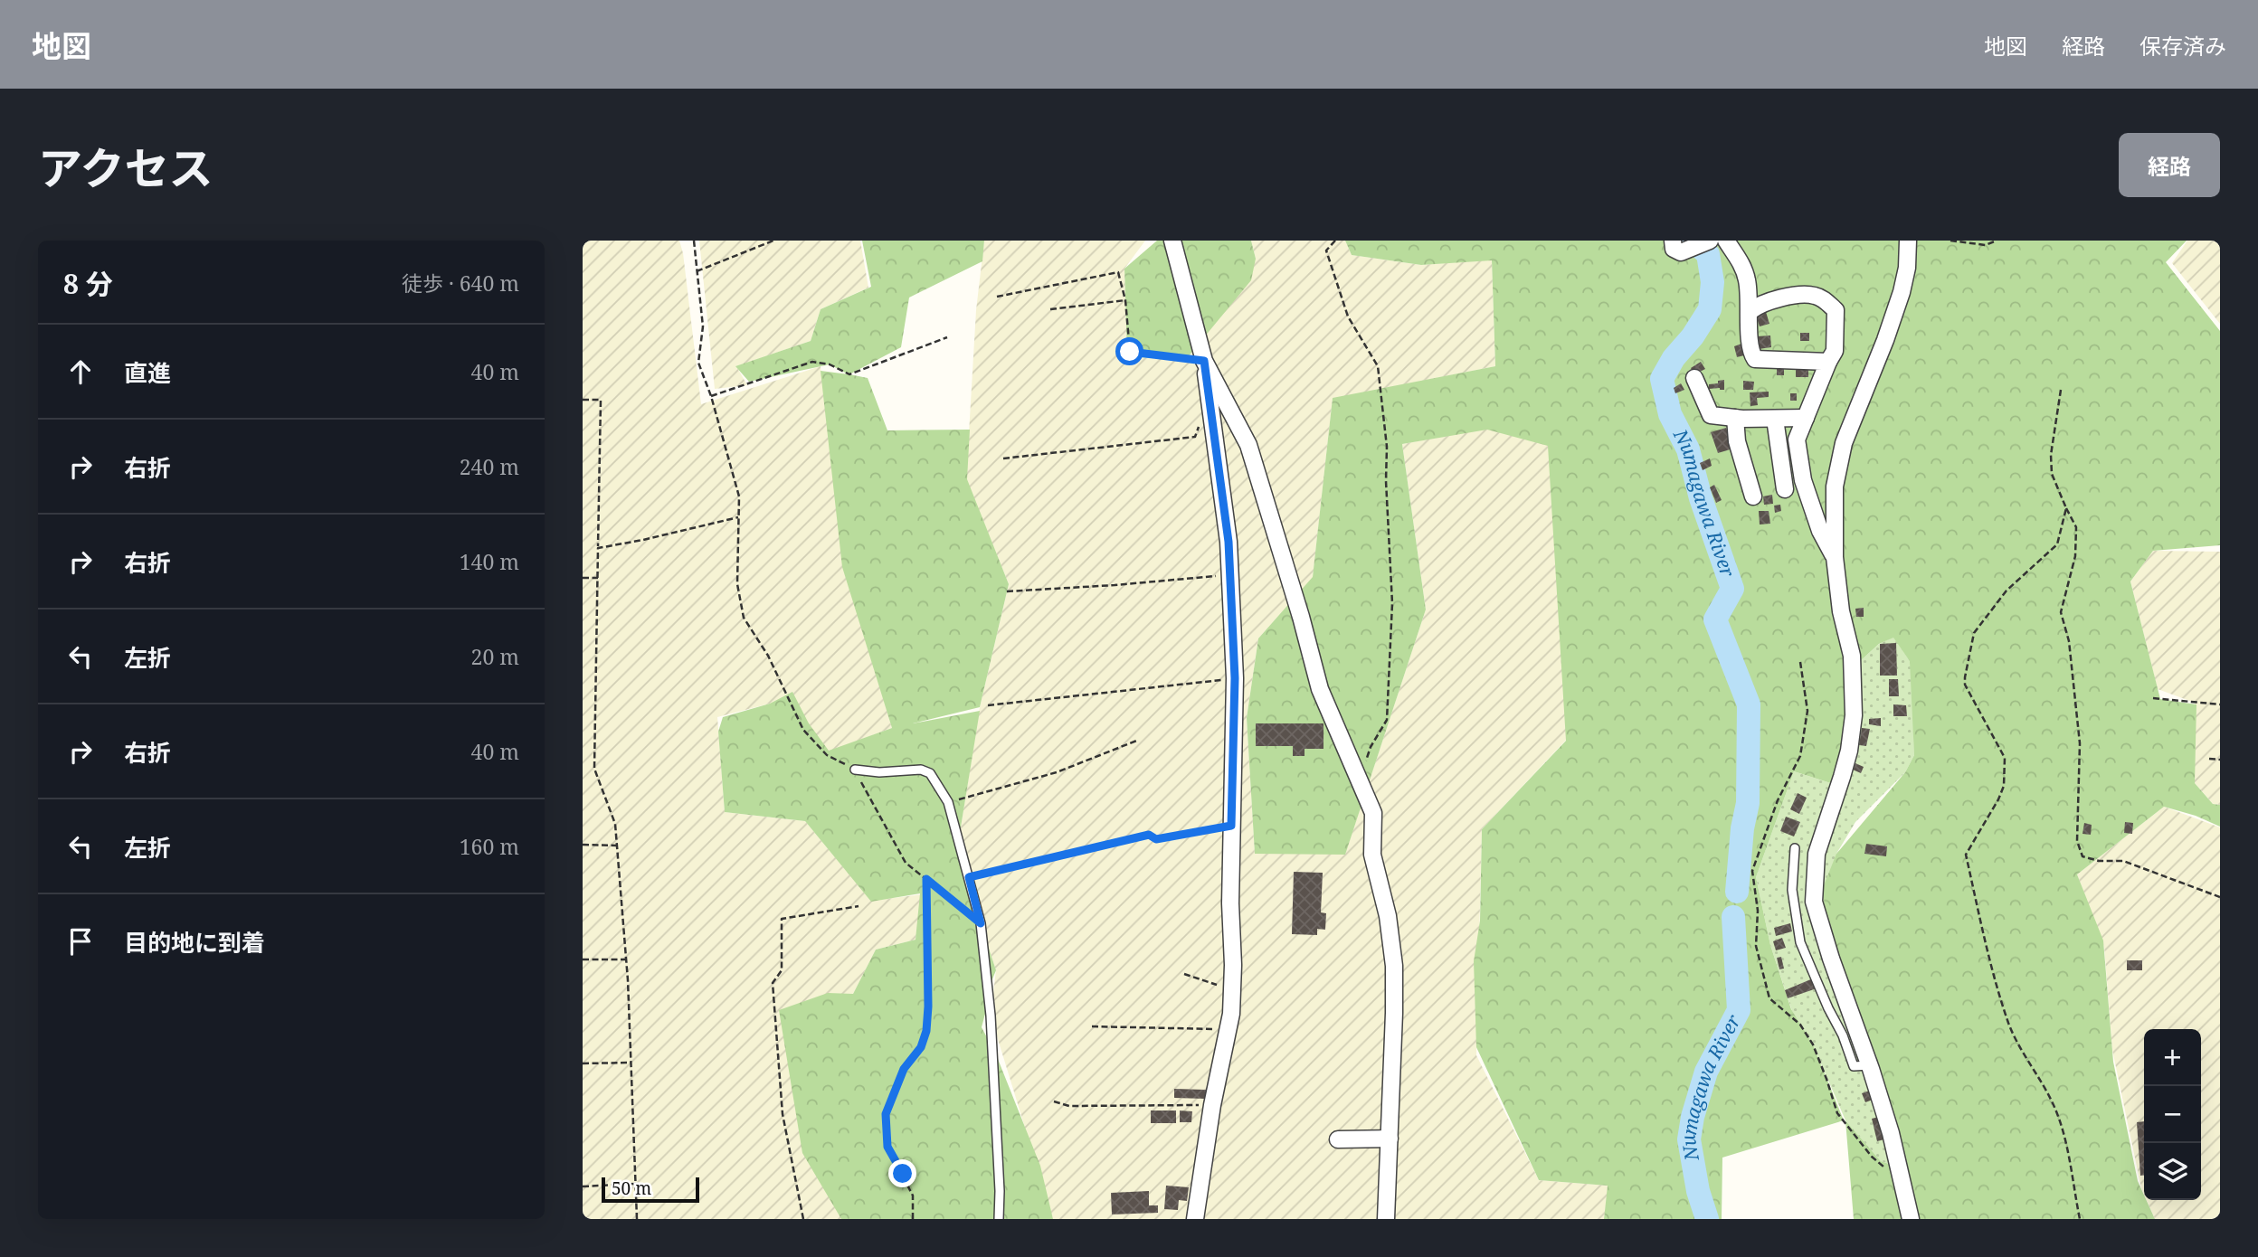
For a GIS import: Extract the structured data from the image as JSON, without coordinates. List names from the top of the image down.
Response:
{
  "water": ["Numagawa River"],
  "scale_bar": "50 m",
  "page": {
    "header": "地図",
    "nav": ["地図", "経路", "保存済み"],
    "title": "アクセス",
    "buttons": "経路",
    "heading": ["8 分", "徒歩 · 640 m"],
    "list": [
      ["直進", "40 m"],
      ["右折", "240 m"],
      ["右折", "140 m"],
      ["左折", "20 m"],
      ["右折", "40 m"],
      ["左折", "160 m"],
      "目的地に到着"
    ],
    "map_buttons": ["+", "−"],
    "scale": "50 m"
  }
}
